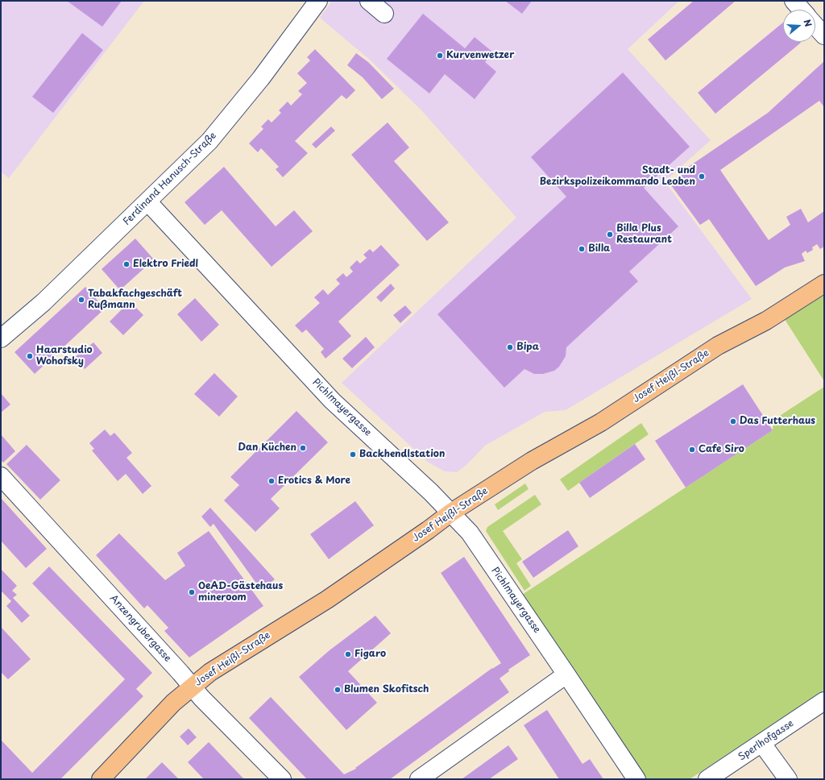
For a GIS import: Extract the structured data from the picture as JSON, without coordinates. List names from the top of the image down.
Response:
{
  "streets": {
    "main road": ["Josef Heißl-Straße"],
    "street": [
      "Ferdinand Hanusch-Straße",
      "Pichlmayergasse",
      "Anzengrubergasse",
      "Sperlhofgasse"
    ]
  },
  "crossings": [
    ["Ferdinand Hanusch-Straße", "Pichlmayergasse"],
    ["Josef Heißl-Straße", "Pichlmayergasse"],
    ["Josef Heißl-Straße", "Anzengrubergasse"]
  ],
  "places": [
    "Kurvenwetzer",
    "Stadt- und Bezirkspolizeikommando Leoben",
    "Billa Plus Restaurant",
    "Billa",
    "Elektro Friedl",
    "Tabakfachgeschäft Rußmann",
    "Bipa",
    "Haarstudio Wohofsky",
    "Das Futterhaus",
    "Dan Küchen",
    "Cafe Siro",
    "Backhendlstation",
    "Erotics & More",
    "OeAD-Gästehaus mineroom",
    "Figaro",
    "Blumen Skofitsch"
  ],
  "north": "right"
}
